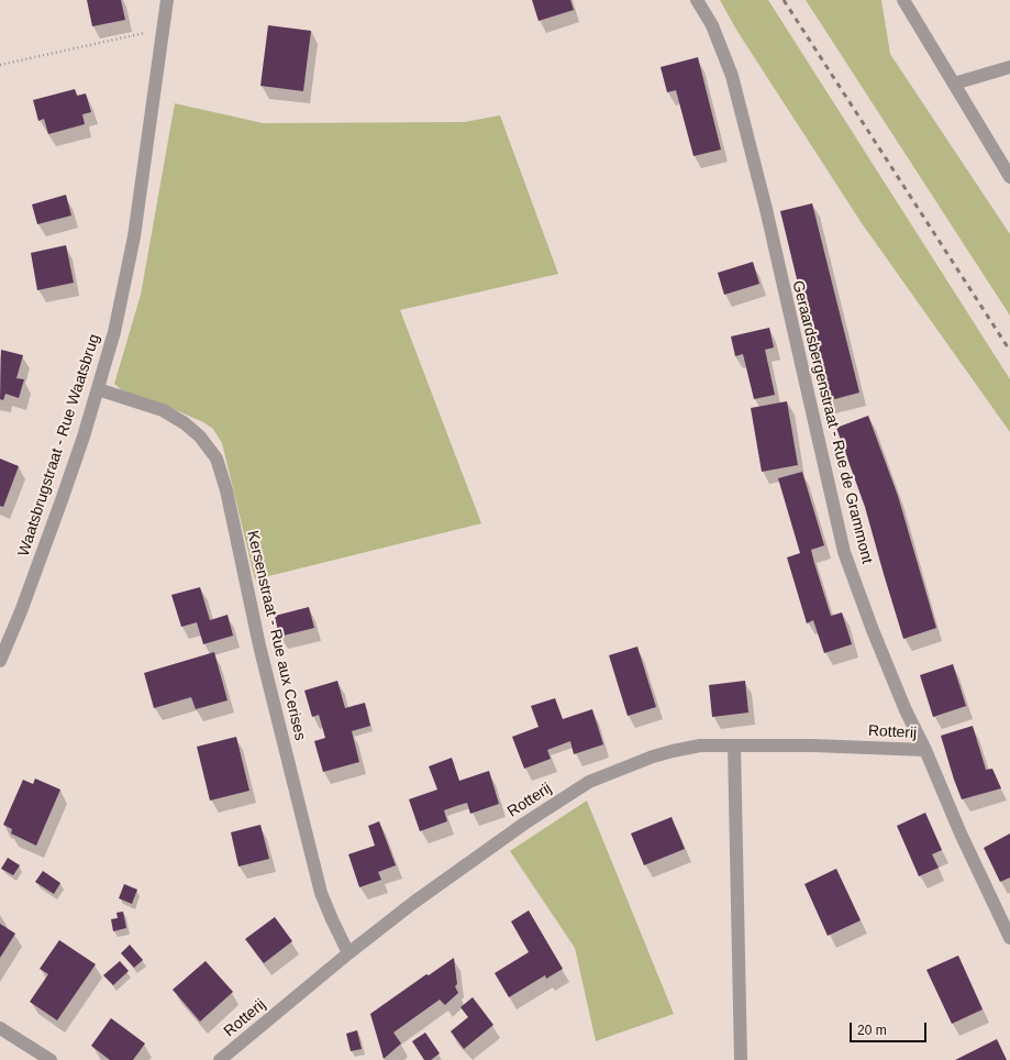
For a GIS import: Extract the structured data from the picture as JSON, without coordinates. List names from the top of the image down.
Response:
{
  "streets": {
    "street": [
      "Geraardsbergenstraat - Rue de Grammont",
      "Waatsbrugstraat - Rue Waatsbrug",
      "Kersenstraat - Rue aux Cerises",
      "Rotterij"
    ]
  },
  "crossings": [
    ["Geraardsbergenstraat - Rue de Grammont", "Rotterij"],
    ["Waatsbrugstraat - Rue Waatsbrug", "Kersenstraat - Rue aux Cerises"],
    ["Kersenstraat - Rue aux Cerises", "Rotterij"]
  ],
  "scale_bar": "20 m"
}
